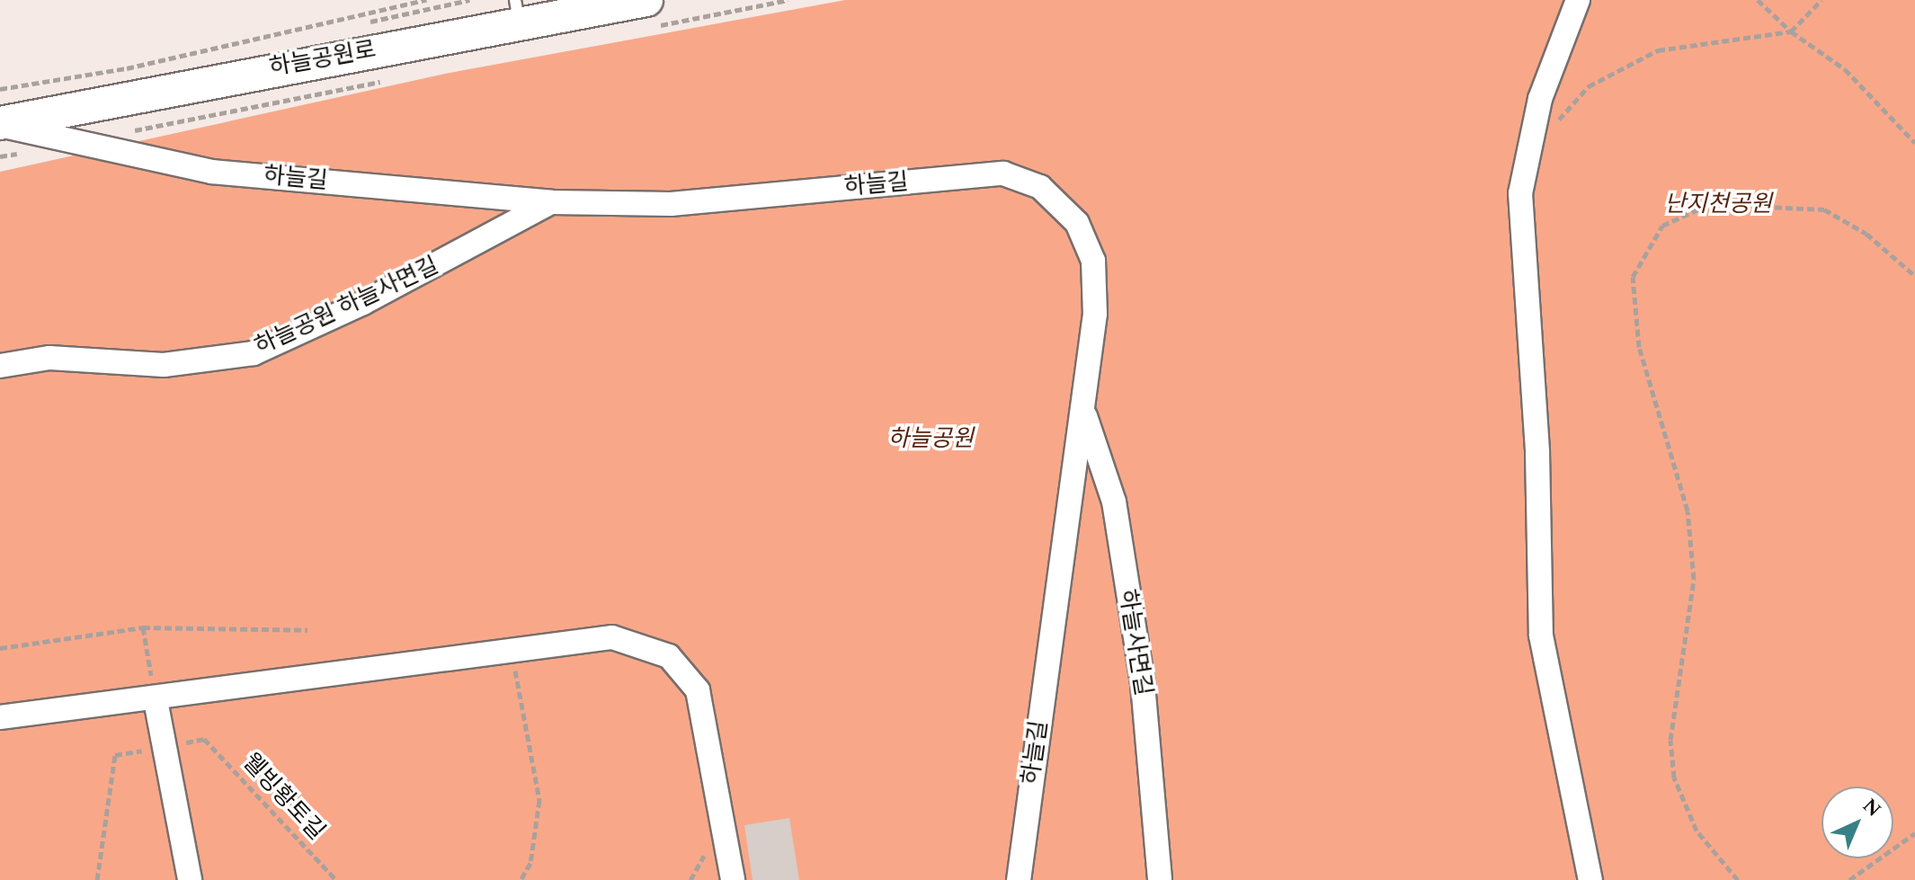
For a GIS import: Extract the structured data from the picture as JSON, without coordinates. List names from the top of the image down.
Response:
{
  "streets": {
    "street": [
      "하늘공원로",
      "하늘길",
      "하늘공원 하늘사면길",
      "하늘사면길"
    ],
    "path": ["웰빙황토길"]
  },
  "crossings": [
    ["하늘공원로", "하늘길"],
    ["하늘길", "하늘공원 하늘사면길"],
    ["하늘길", "하늘사면길"]
  ],
  "parks": ["난지천공원", "하늘공원"],
  "north": "top right"
}
